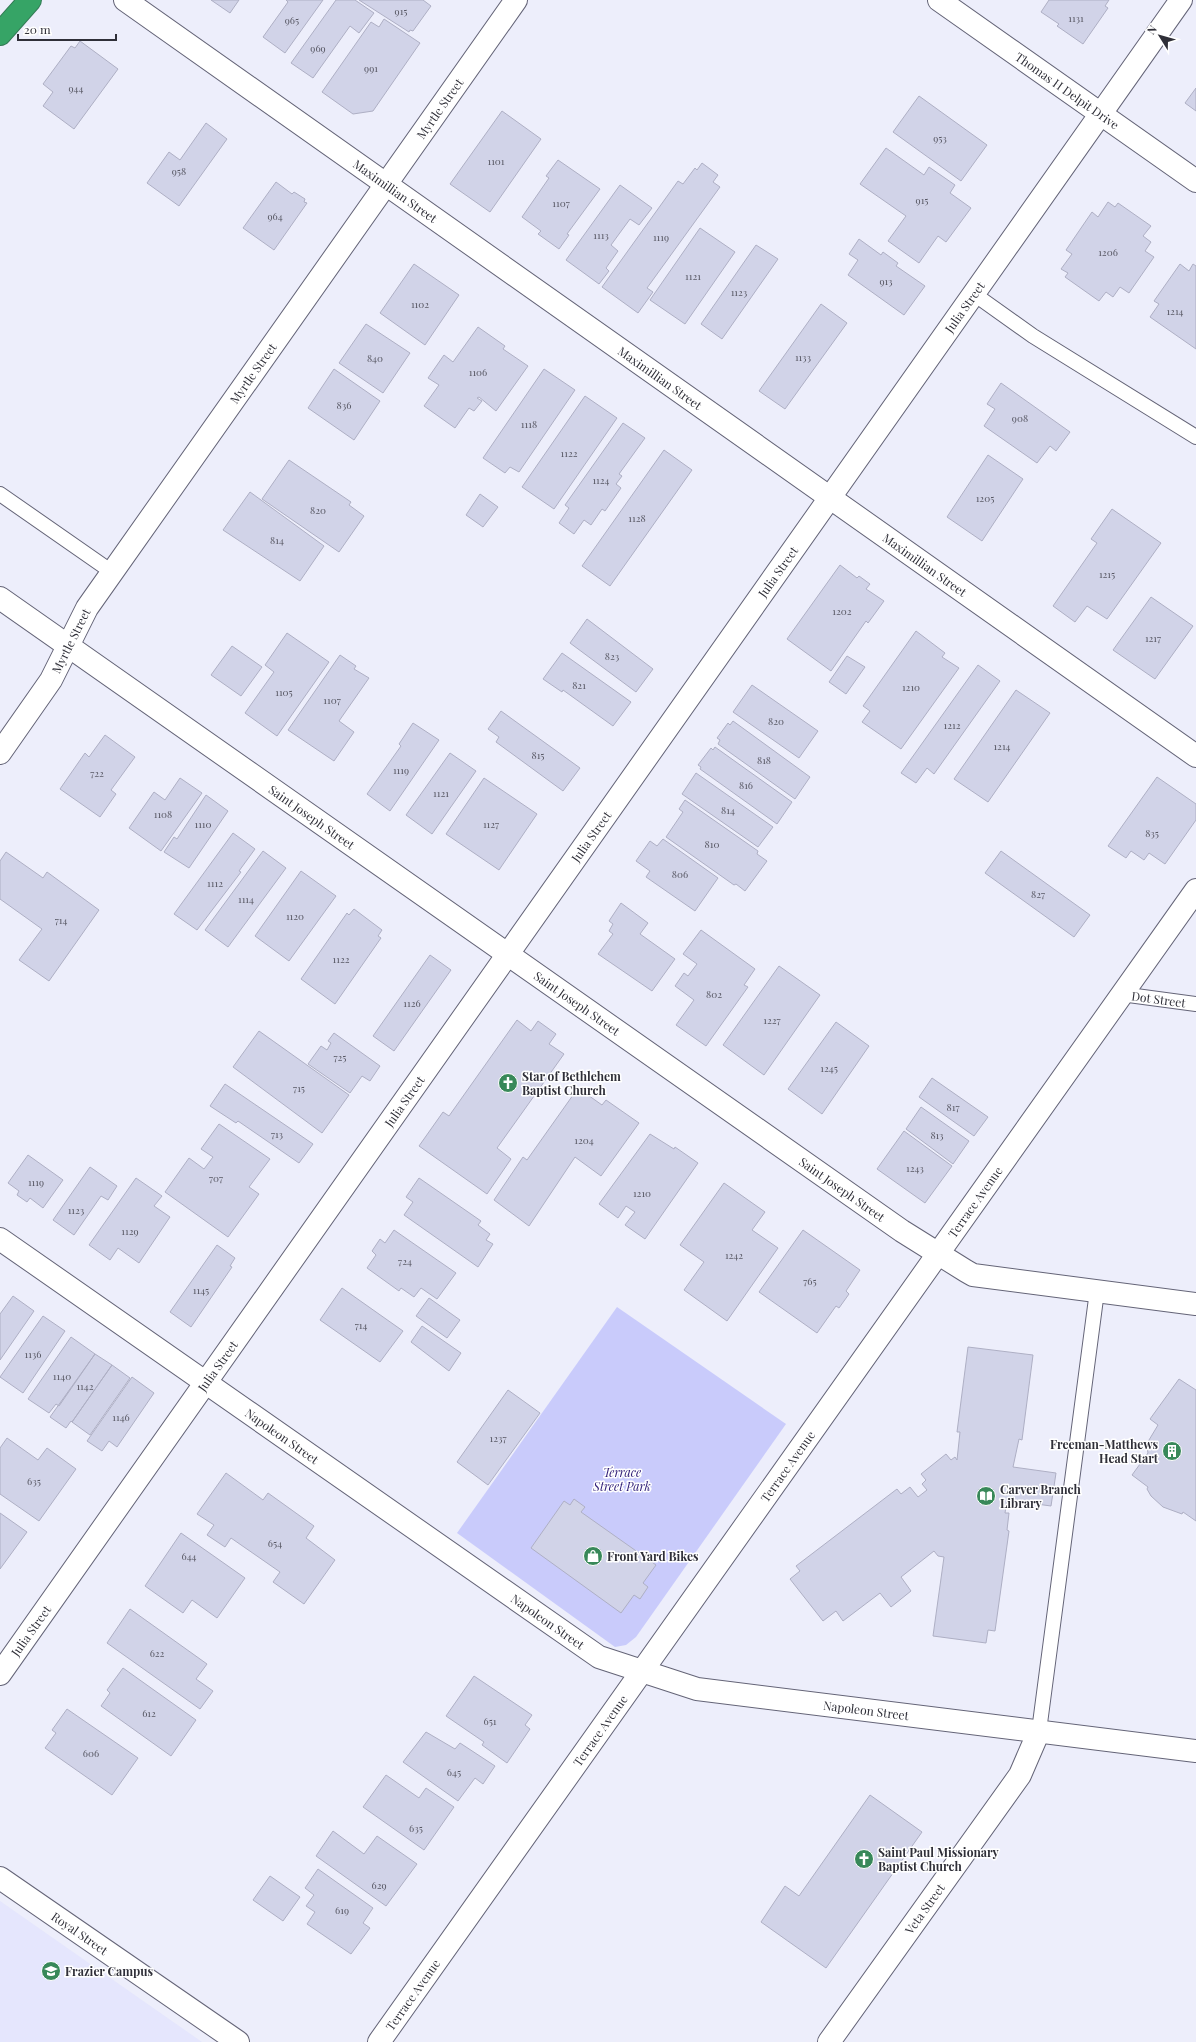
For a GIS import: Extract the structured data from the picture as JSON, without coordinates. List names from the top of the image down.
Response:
{
  "streets": {
    "street": [
      "Thomas H Delpit Drive",
      "Myrtle Street",
      "Maximillian Street",
      "Julia Street",
      "Saint Joseph Street",
      "Terrace Avenue",
      "Napoleon Street",
      "Veta Street",
      "Royal Street"
    ],
    "lane": ["Dot Street"]
  },
  "crossings": [
    ["Thomas H Delpit Drive", "Julia Street"],
    ["Myrtle Street", "Maximillian Street"],
    ["Myrtle Street", "Saint Joseph Street"],
    ["Maximillian Street", "Julia Street"],
    ["Julia Street", "Saint Joseph Street"],
    ["Julia Street", "Napoleon Street"],
    ["Saint Joseph Street", "Terrace Avenue"],
    ["Dot Street", "Terrace Avenue"],
    ["Terrace Avenue", "Napoleon Street"],
    ["Napoleon Street", "Veta Street"]
  ],
  "parks": ["Terrace Street Park"],
  "places": {
    "church": ["Star of Bethlehem Baptist Church", "Saint Paul Missionary Baptist Church"],
    "building": ["Freeman-Matthews Head Start"],
    "library": ["Carver Branch Library"],
    "shop": ["Front Yard Bikes"],
    "school or university": ["Frazier Campus"]
  },
  "house_numbers": [
    "915",
    "1131",
    "965",
    "969",
    "991",
    "944",
    "953",
    "1101",
    "958",
    "915",
    "1107",
    "964",
    "1113",
    "1119",
    "1206",
    "1121",
    "913",
    "1123",
    "1102",
    "1214",
    "1133",
    "840",
    "1106",
    "836",
    "908",
    "1118",
    "1122",
    "1124",
    "1205",
    "820",
    "1128",
    "814",
    "1215",
    "1202",
    "1217",
    "823",
    "821",
    "1210",
    "1105",
    "1107",
    "820",
    "1212",
    "1214",
    "815",
    "818",
    "1119",
    "722",
    "816",
    "1121",
    "814",
    "1108",
    "1110",
    "1127",
    "835",
    "810",
    "806",
    "1112",
    "827",
    "1114",
    "1120",
    "714",
    "1122",
    "802",
    "1126",
    "1227",
    "725",
    "1245",
    "715",
    "817",
    "713",
    "813",
    "1204",
    "1243",
    "707",
    "1119",
    "1210",
    "1123",
    "1129",
    "1242",
    "724",
    "765",
    "1145",
    "714",
    "1136",
    "1140",
    "1142",
    "1146",
    "1237",
    "635",
    "654",
    "644",
    "622",
    "612",
    "651",
    "606",
    "645",
    "635",
    "629",
    "619"
  ],
  "scale_bar": "20 m",
  "north": "top left"
}
